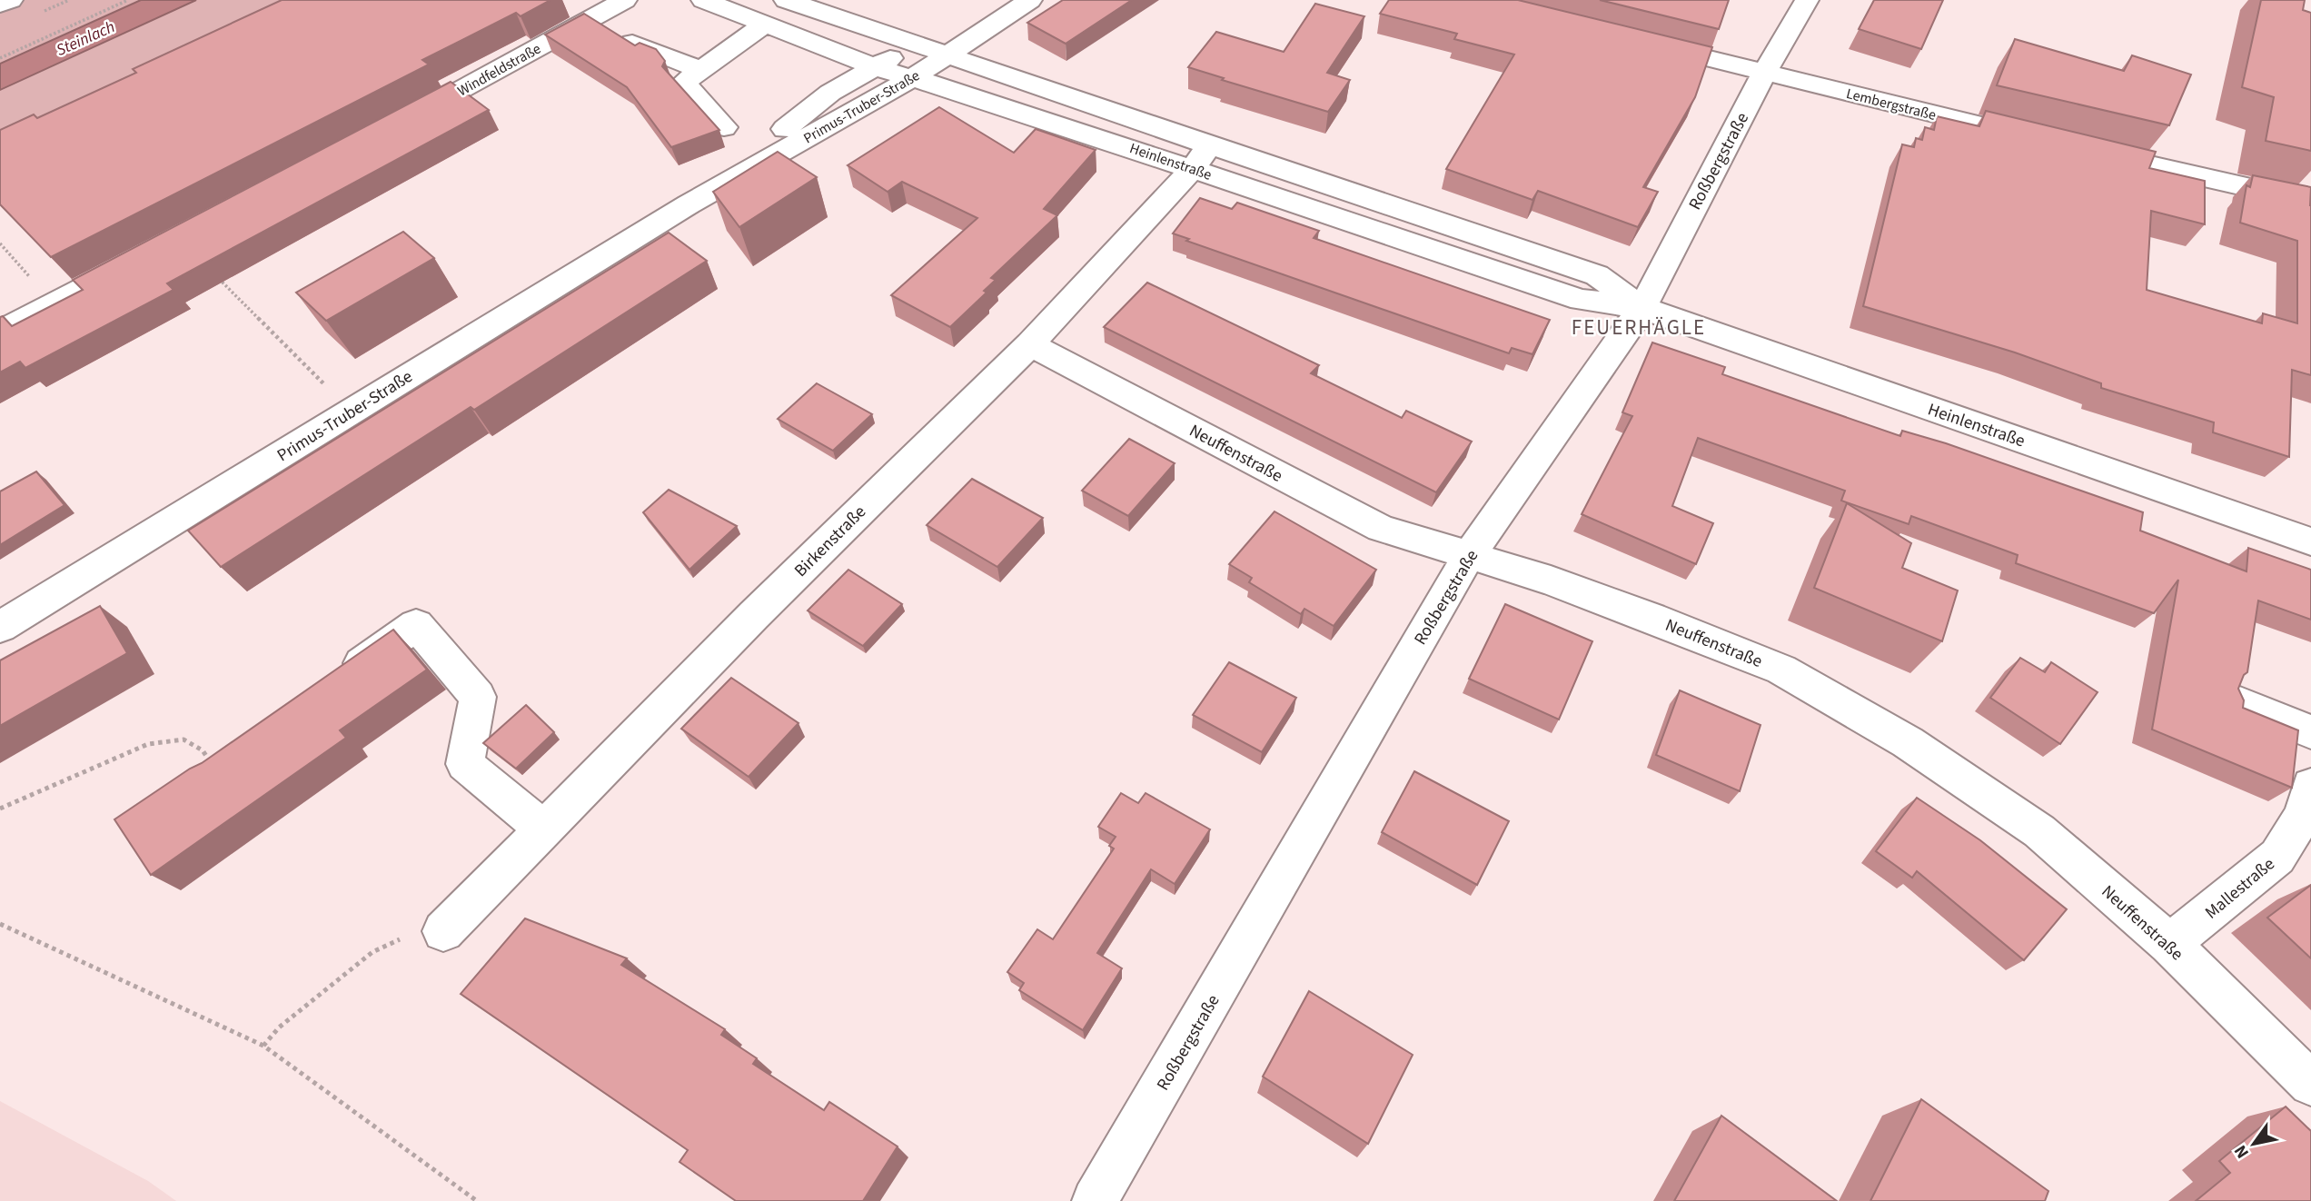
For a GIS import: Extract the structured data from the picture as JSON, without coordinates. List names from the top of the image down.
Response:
{
  "streets": {
    "street": [
      "Windfeldstraße",
      "Lembergstraße",
      "Primus-Truber-Straße",
      "Heinlenstraße",
      "Roßbergstraße",
      "Neuffenstraße",
      "Birkenstraße",
      "Mallestraße"
    ]
  },
  "crossings": [
    ["Lembergstraße", "Roßbergstraße"],
    ["Primus-Truber-Straße", "Heinlenstraße"],
    ["Heinlenstraße", "Roßbergstraße"],
    ["Heinlenstraße", "Birkenstraße"],
    ["Roßbergstraße", "Neuffenstraße"],
    ["Neuffenstraße", "Birkenstraße"],
    ["Neuffenstraße", "Mallestraße"]
  ],
  "districts": ["FEUERHÄGLE"],
  "water": ["Steinlach"],
  "north": "bottom left"
}
